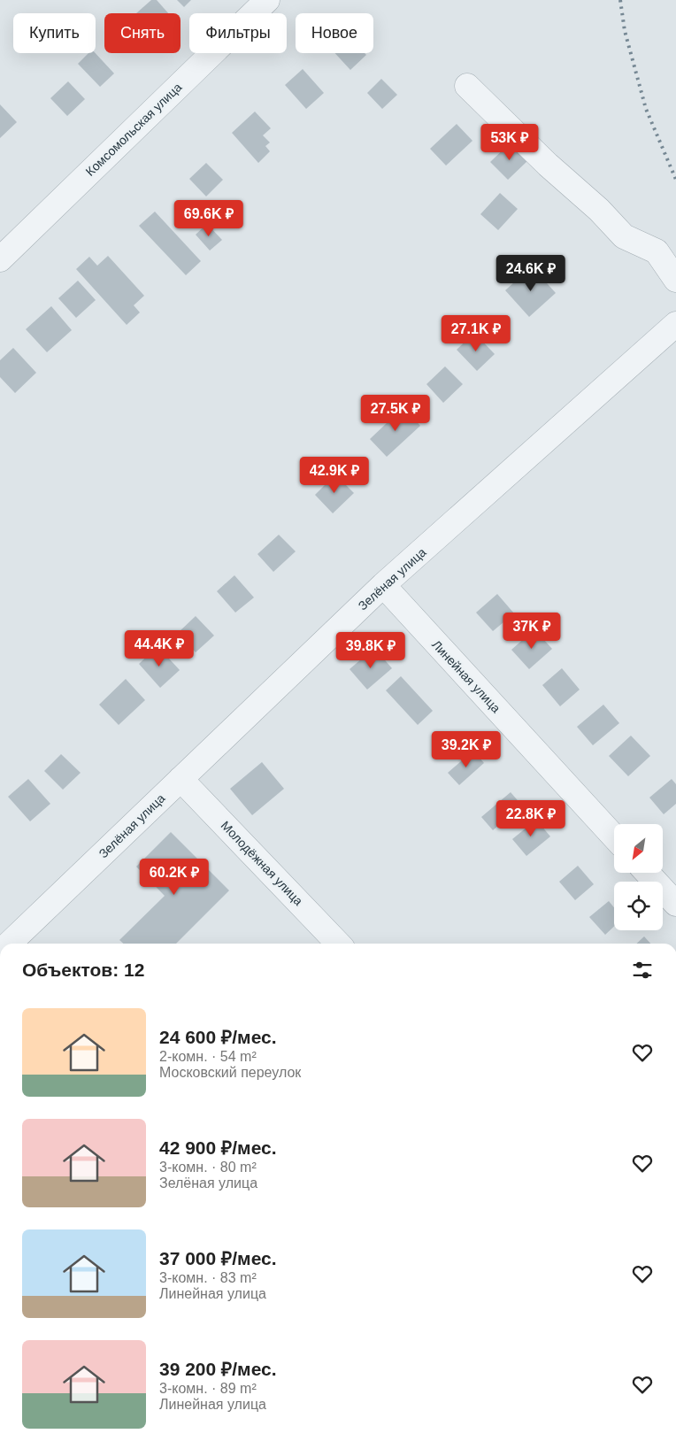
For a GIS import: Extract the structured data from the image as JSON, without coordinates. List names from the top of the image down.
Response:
{
  "streets": {
    "street": [
      "Комсомольская улица",
      "Зелёная улица",
      "Линейная улица",
      "Молодёжная улица"
    ]
  },
  "crossings": [
    ["Зелёная улица", "Линейная улица"],
    ["Зелёная улица", "Молодёжная улица"]
  ],
  "north": "bottom left",
  "page": {
    "chip": [
      "Купить",
      "Снять",
      "Фильтры",
      "Новое"
    ],
    "price": [
      "53K ₽",
      "69.6K ₽",
      "24.6K ₽",
      "27.1K ₽",
      "27.5K ₽",
      "42.9K ₽",
      "37K ₽",
      "44.4K ₽",
      "39.8K ₽",
      "39.2K ₽",
      "22.8K ₽",
      "60.2K ₽"
    ],
    "heading": "Объектов: 12",
    "list": [
      {
        "name": "24 600 ₽/мес.",
        "note": "2-комн. · 54 m² · Московский переулок"
      },
      {
        "name": "42 900 ₽/мес.",
        "note": "3-комн. · 80 m² · Зелёная улица"
      },
      {
        "name": "37 000 ₽/мес.",
        "note": "3-комн. · 83 m² · Линейная улица"
      },
      {
        "name": "39 200 ₽/мес.",
        "note": "3-комн. · 89 m² · Линейная улица"
      }
    ]
  }
}
